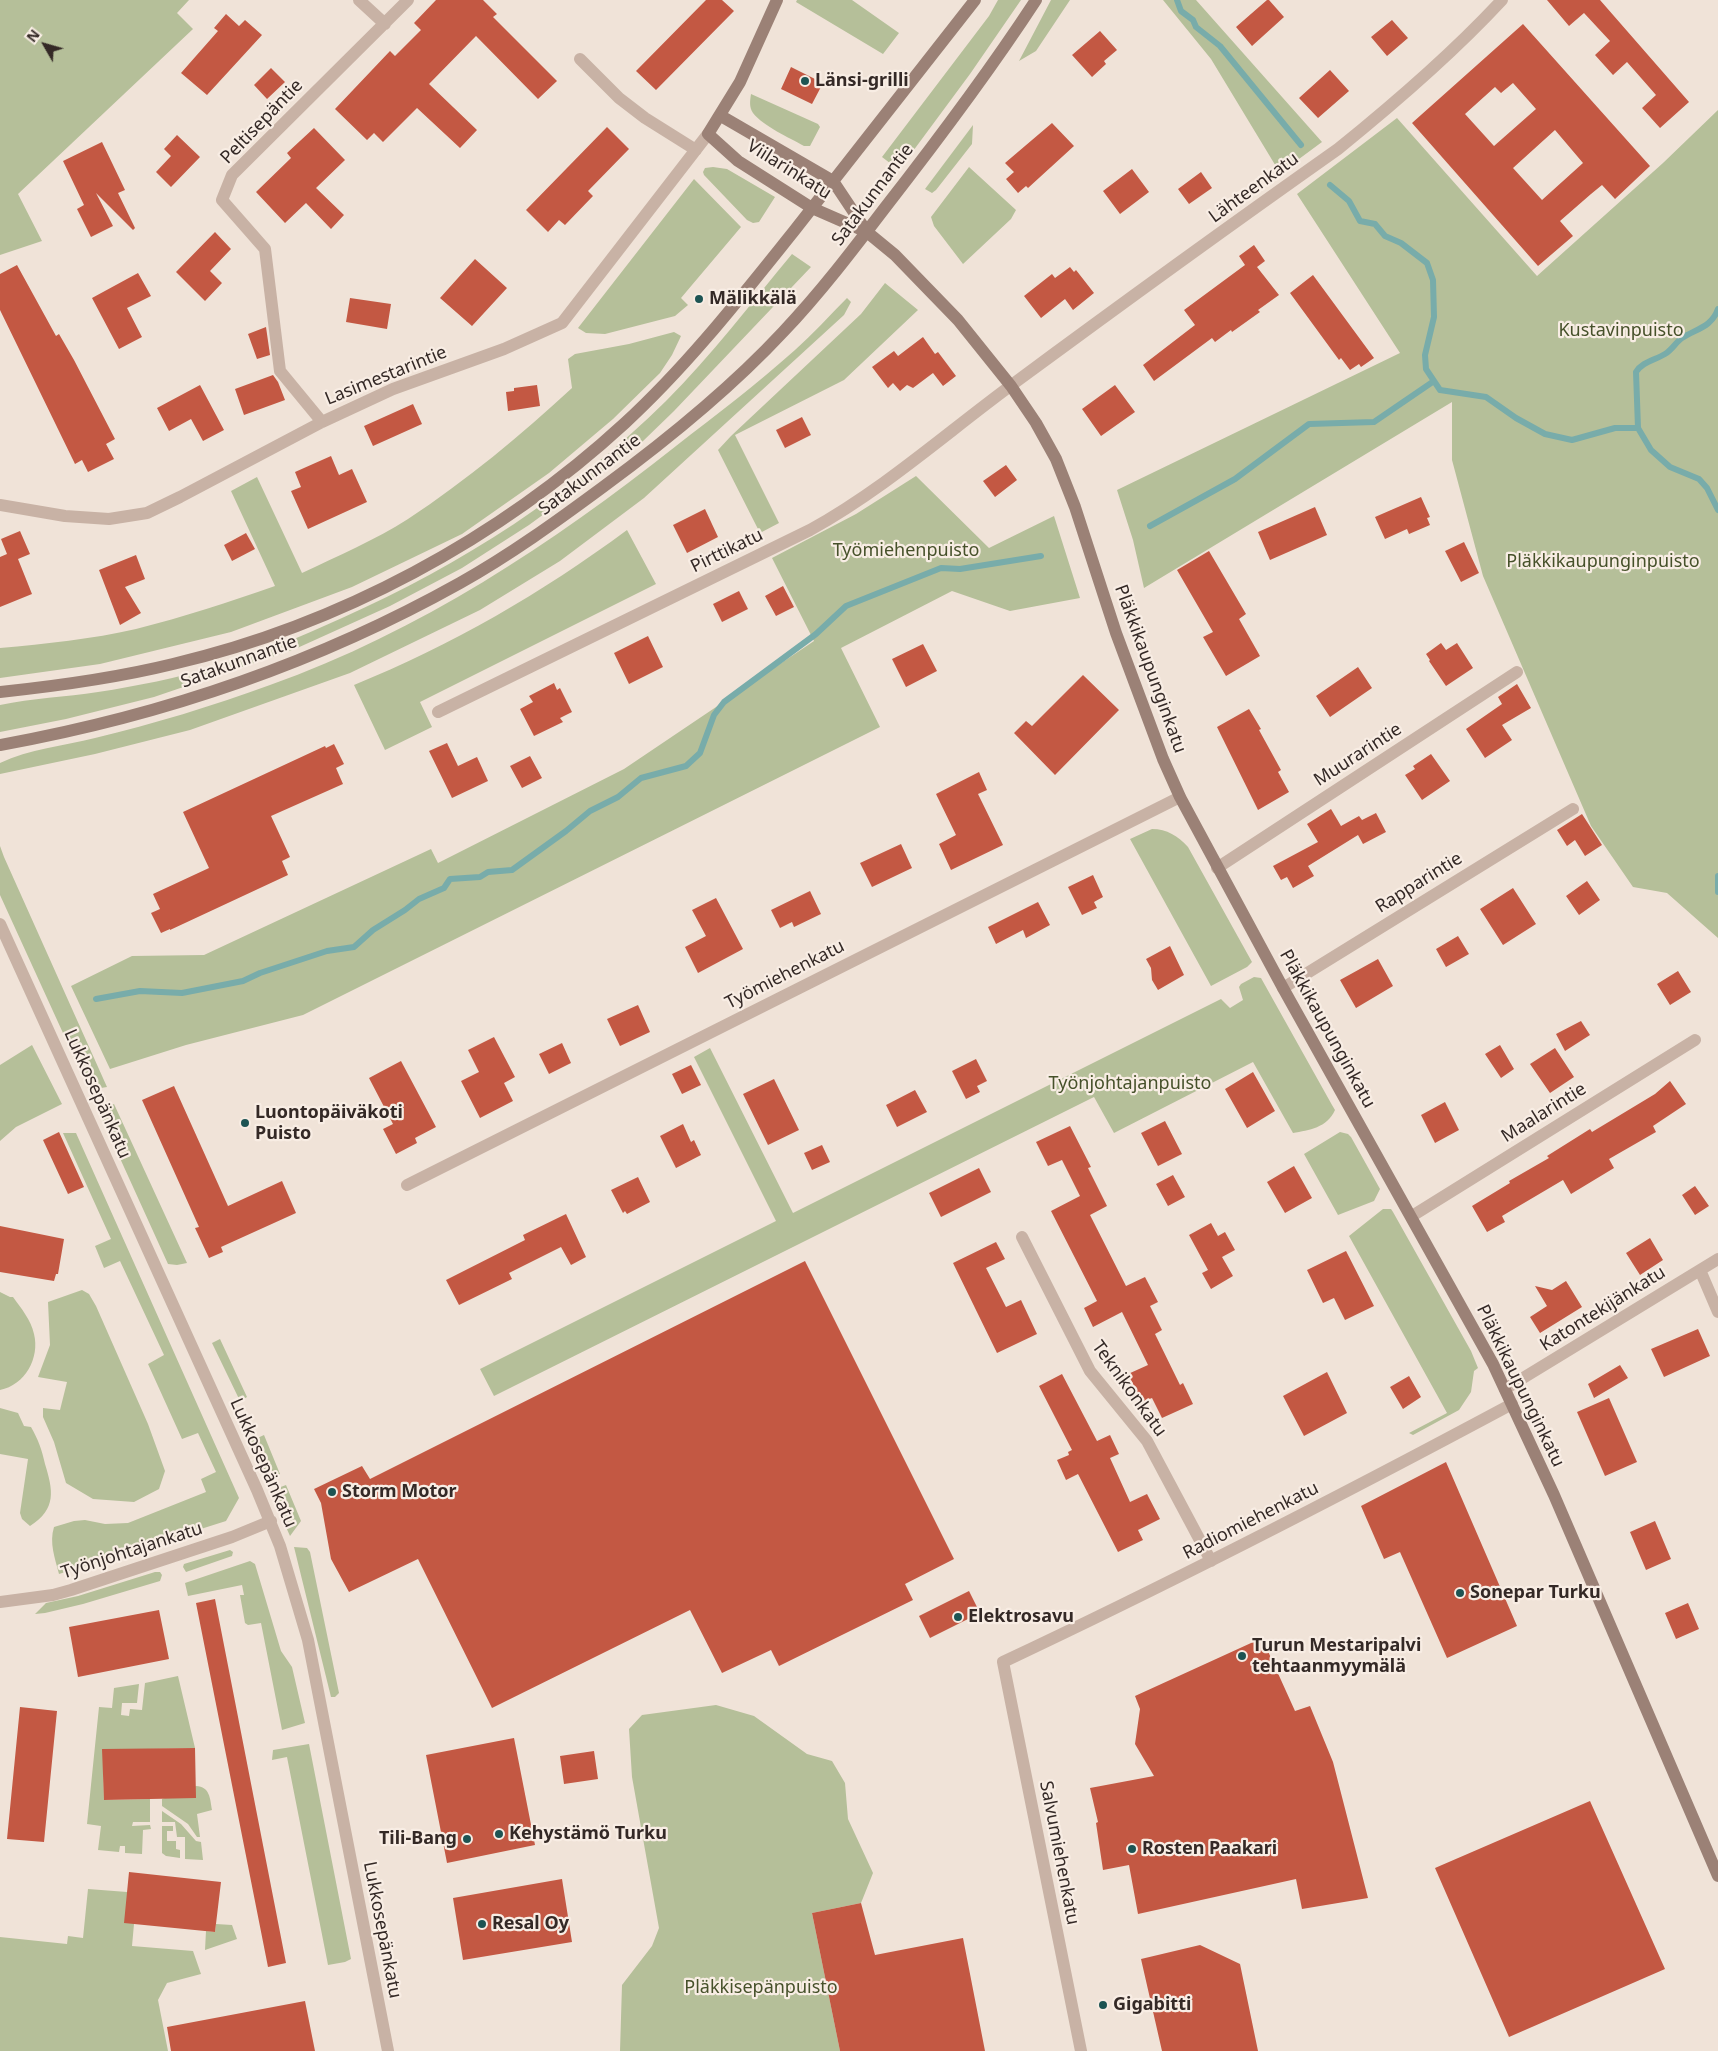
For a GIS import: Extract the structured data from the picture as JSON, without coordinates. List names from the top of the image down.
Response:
{
  "streets": {
    "main road": ["Viilarinkatu", "Satakunnantie", "Pläkkikaupunginkatu"],
    "street": [
      "Peltisepäntie",
      "Lähteenkatu",
      "Lasimestarintie",
      "Pirttikatu",
      "Muurarintie",
      "Rapparintie",
      "Työmiehenkatu",
      "Lukkosepänkatu",
      "Maalarintie",
      "Katontekijänkatu",
      "Teknikonkatu",
      "Radiomiehenkatu",
      "Työnjohtajankatu",
      "Salvumiehenkatu"
    ]
  },
  "crossings": [
    ["Peltisepäntie", "Lasimestarintie"],
    ["Viilarinkatu", "Satakunnantie"],
    ["Viilarinkatu", "Lasimestarintie"],
    ["Viilarinkatu", "Pläkkikaupunginkatu"],
    ["Lähteenkatu", "Pirttikatu"],
    ["Lähteenkatu", "Pläkkikaupunginkatu"],
    ["Satakunnantie", "Pläkkikaupunginkatu"],
    ["Pirttikatu", "Pläkkikaupunginkatu"],
    ["Pläkkikaupunginkatu", "Muurarintie"],
    ["Pläkkikaupunginkatu", "Rapparintie"],
    ["Pläkkikaupunginkatu", "Työmiehenkatu"],
    ["Pläkkikaupunginkatu", "Maalarintie"],
    ["Pläkkikaupunginkatu", "Katontekijänkatu"],
    ["Pläkkikaupunginkatu", "Radiomiehenkatu"],
    ["Lukkosepänkatu", "Työnjohtajankatu"],
    ["Teknikonkatu", "Radiomiehenkatu"],
    ["Radiomiehenkatu", "Salvumiehenkatu"]
  ],
  "parks": [
    "Kustavinpuisto",
    "Työmiehenpuisto",
    "Pläkkikaupunginpuisto",
    "Työnjohtajanpuisto",
    "Pläkkisepänpuisto"
  ],
  "places": [
    "Länsi-grilli",
    "Mälikkälä",
    "Luontopäiväkoti Puisto",
    "Storm Motor",
    "Sonepar Turku",
    "Elektrosavu",
    "Turun Mestaripalvi tehtaanmyymälä",
    "Kehystämö Turku",
    "Tili-Bang",
    "Rosten Paakari",
    "Resal Oy",
    "Gigabitti"
  ],
  "north": "top left"
}
